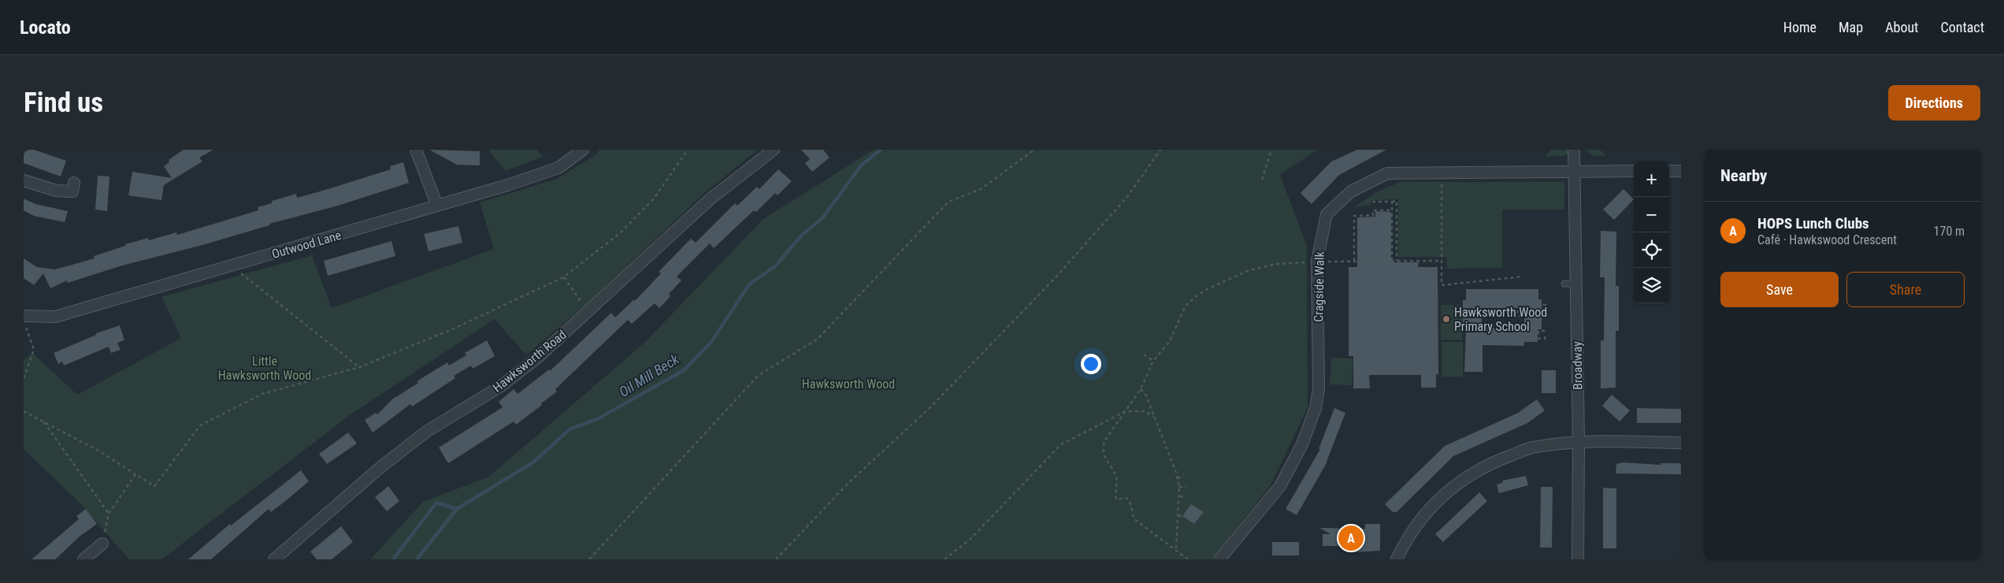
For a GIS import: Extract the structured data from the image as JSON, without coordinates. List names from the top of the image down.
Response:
{
  "streets": {
    "street": [
      "Outwood Lane",
      "Cragside Walk",
      "Hawksworth Road",
      "Broadway"
    ]
  },
  "crossings": [
    ["Cragside Walk", "Broadway"]
  ],
  "water": ["Oil Mill Beck"],
  "parks": ["Little Hawksworth Wood", "Hawksworth Wood"],
  "places": ["Hawksworth Wood Primary School"],
  "page": {
    "header": "Locato",
    "nav": [
      "Home",
      "Map",
      "About",
      "Contact"
    ],
    "buttons": [
      "Directions",
      ["Save", "Share"]
    ],
    "title": "Find us",
    "heading": "Nearby",
    "map_buttons": ["+", "−"],
    "list": [
      {
        "mark": "A",
        "name": "HOPS Lunch Clubs",
        "note": "Café · Hawkswood Crescent",
        "value": "170 m"
      }
    ],
    "pins": "A"
  }
}
